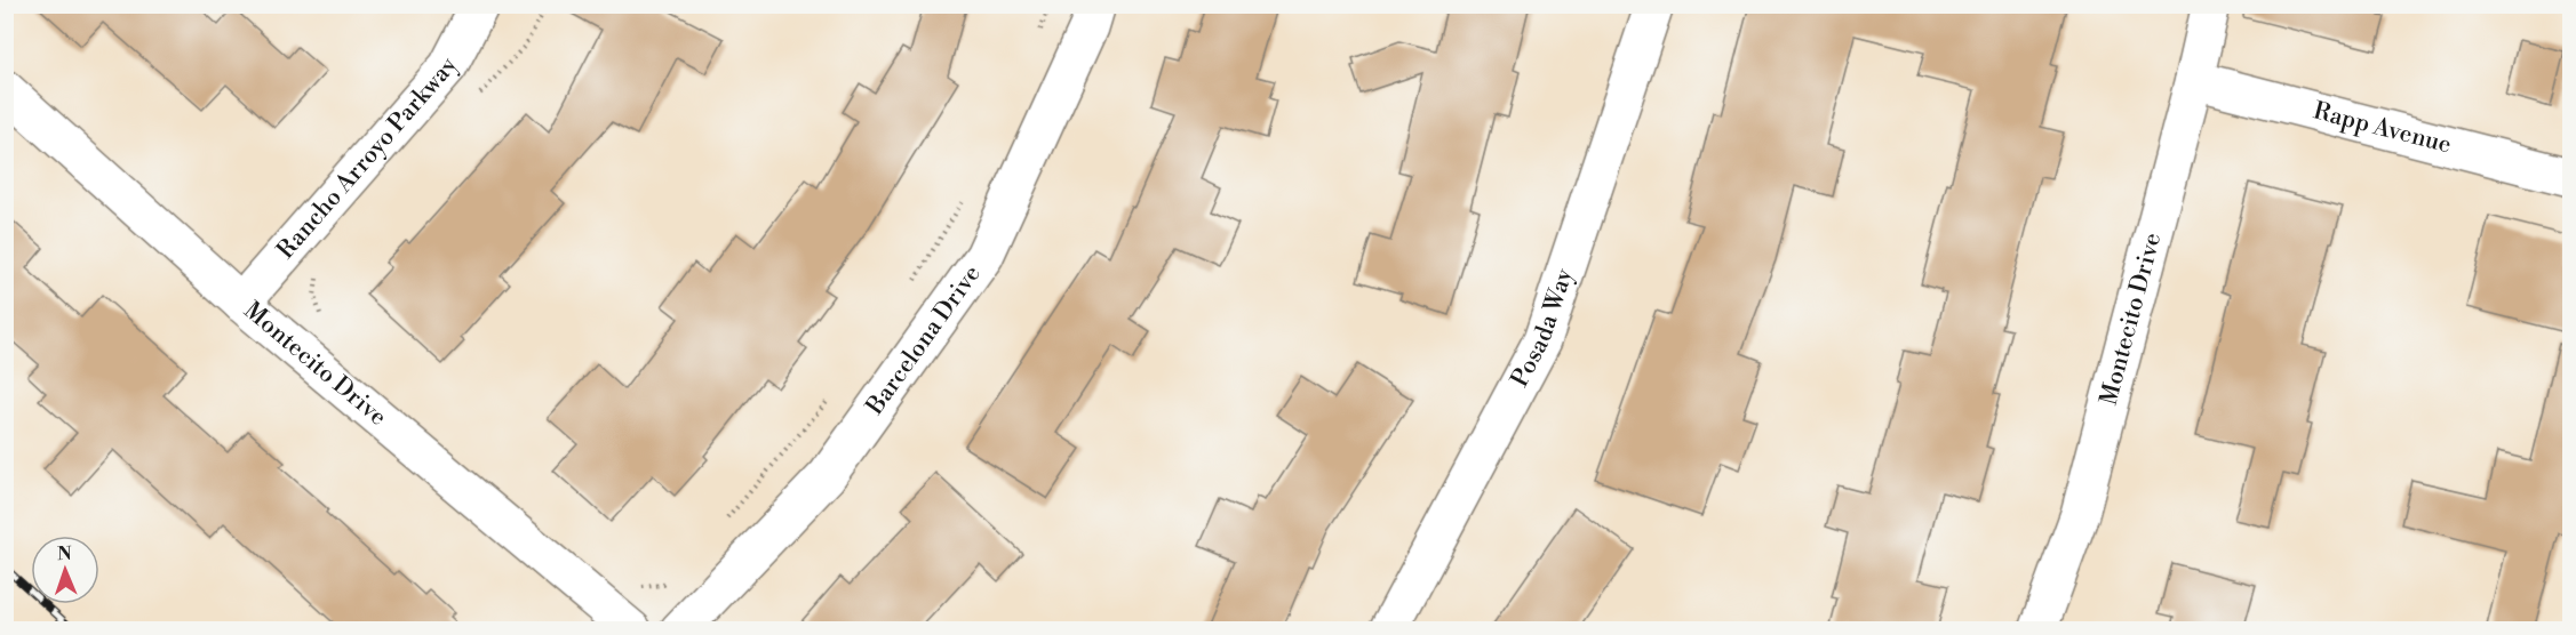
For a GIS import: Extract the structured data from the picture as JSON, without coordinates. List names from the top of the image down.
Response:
{
  "streets": {
    "street": [
      "Rapp Avenue",
      "Rancho Arroyo Parkway",
      "Montecito Drive",
      "Posada Way",
      "Barcelona Drive"
    ]
  },
  "crossings": [
    ["Rapp Avenue", "Montecito Drive"],
    ["Rancho Arroyo Parkway", "Montecito Drive"]
  ],
  "north": "top"
}
